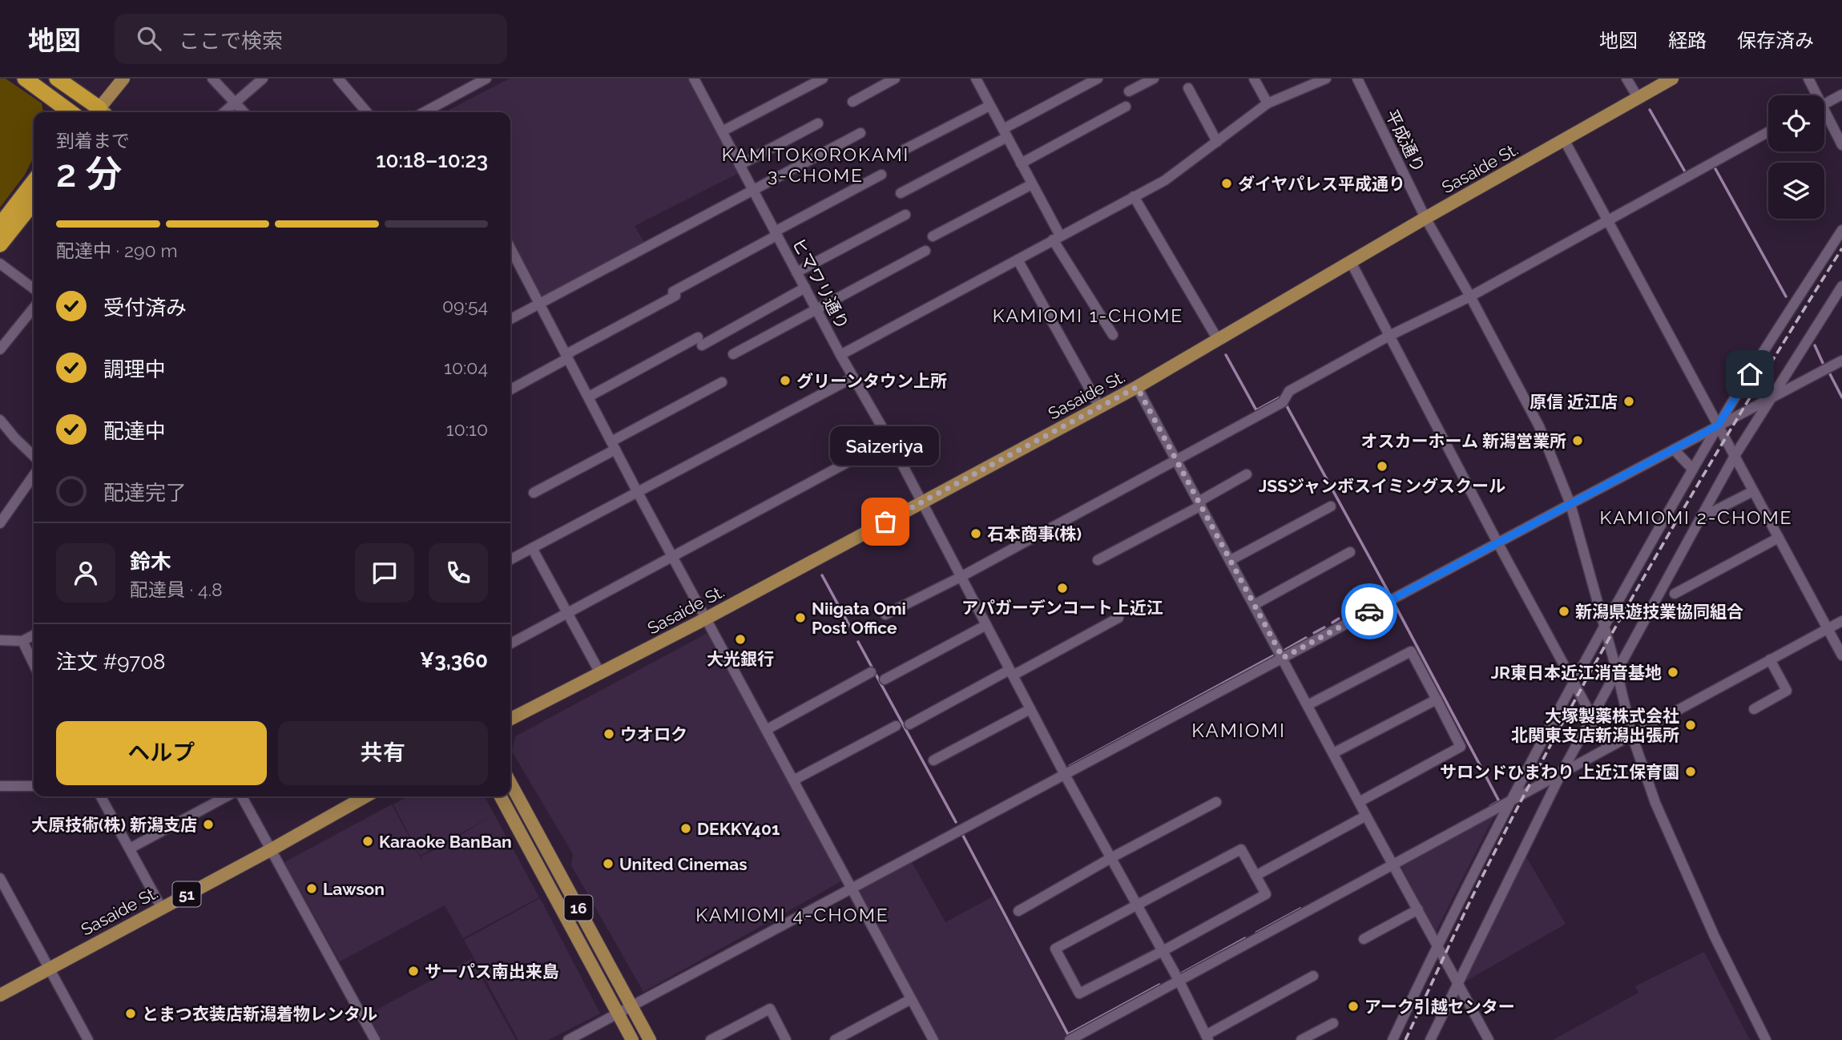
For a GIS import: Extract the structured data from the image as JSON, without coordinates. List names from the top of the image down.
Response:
{
  "streets": {
    "main road": ["Sasaide St.", "51", "16"],
    "street": ["平成通り", "ヒマワリ通り"]
  },
  "crossings": [
    ["平成通り", "Sasaide St."],
    ["Sasaide St.", "ヒマワリ通り"]
  ],
  "districts": [
    "KAMITOKOROKAMI 3-CHOME",
    "KAMIOMI 1-CHOME",
    "KAMIOMI 2-CHOME",
    "KAMIOMI",
    "KAMIOMI 4-CHOME"
  ],
  "places": [
    "ダイヤパレス平成通り",
    "グリーンタウン上所",
    "原信 近江店",
    "オスカーホーム 新潟営業所",
    "JSSジャンボスイミングスクール",
    "Saizeriya",
    "石本商事(株)",
    "アパガーデンコート上近江",
    "新潟県遊技業協同組合",
    "Niigata Omi Post Office",
    "大光銀行",
    "JR東日本近江消音基地",
    "大塚製薬株式会社 北関東支店新潟出張所",
    "ウオロク",
    "サロンドひまわり 上近江保育園",
    "大原技術(株) 新潟支店",
    "DEKKY401",
    "Karaoke BanBan",
    "United Cinemas",
    "Lawson",
    "サーパス南出来島",
    "アーク引越センター",
    "とまつ衣装店新潟着物レンタル"
  ],
  "page": {
    "header": "地図",
    "search": "ここで検索",
    "nav": ["地図", "経路", "保存済み"],
    "heading": ["2 分", "到着まで", "10:18–10:23"],
    "panel": [
      "鈴木",
      "配達員 · 4.8",
      "注文 #9708",
      "¥3,360"
    ],
    "bar": "配達中 · 290 m",
    "list": [
      ["受付済み", "09:54"],
      ["調理中", "10:04"],
      ["配達中", "10:10"],
      "配達完了"
    ],
    "bubble": "Saizeriya",
    "buttons": ["ヘルプ", "共有"]
  }
}
